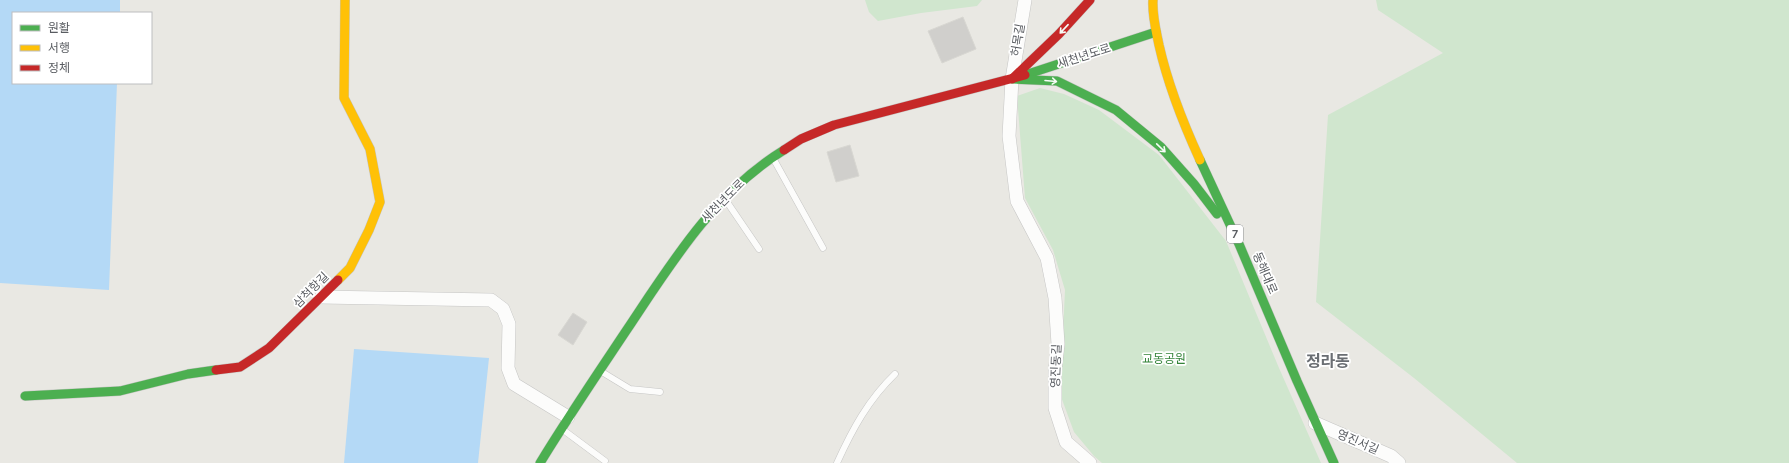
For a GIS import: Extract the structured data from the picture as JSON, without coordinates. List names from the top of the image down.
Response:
{
  "streets": {
    "street": [
      "허목길",
      "새천년도로",
      "7",
      "동해대로",
      "삼척항길",
      "영진동길",
      "영진서길"
    ]
  },
  "crossings": [
    ["허목길", "새천년도로"],
    ["허목길", "영진동길"],
    ["새천년도로", "동해대로"],
    ["새천년도로", "영진동길"],
    ["동해대로", "영진서길"]
  ],
  "districts": ["정라동"],
  "parks": ["교동공원"],
  "legend": ["원활", "서행", "정체"]
}
